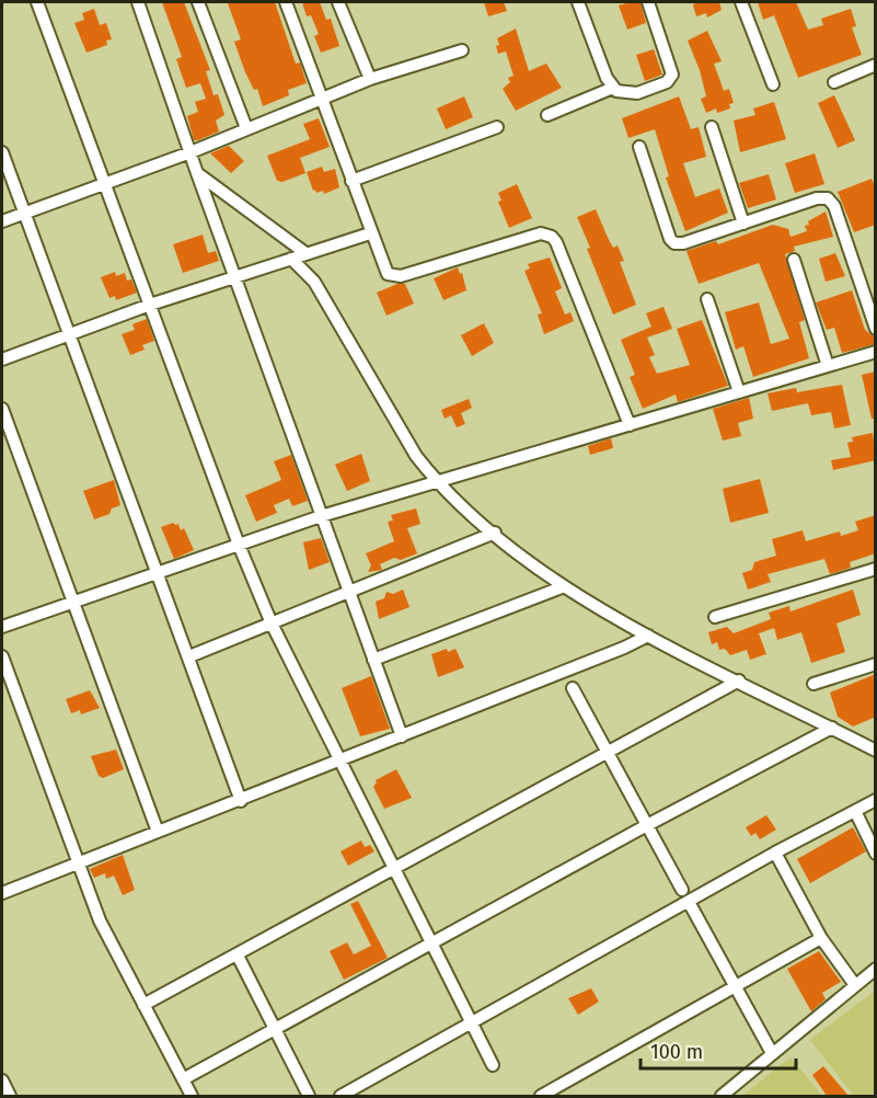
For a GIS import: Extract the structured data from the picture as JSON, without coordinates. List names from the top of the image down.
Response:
{
  "scale_bar": "100 m"
}
